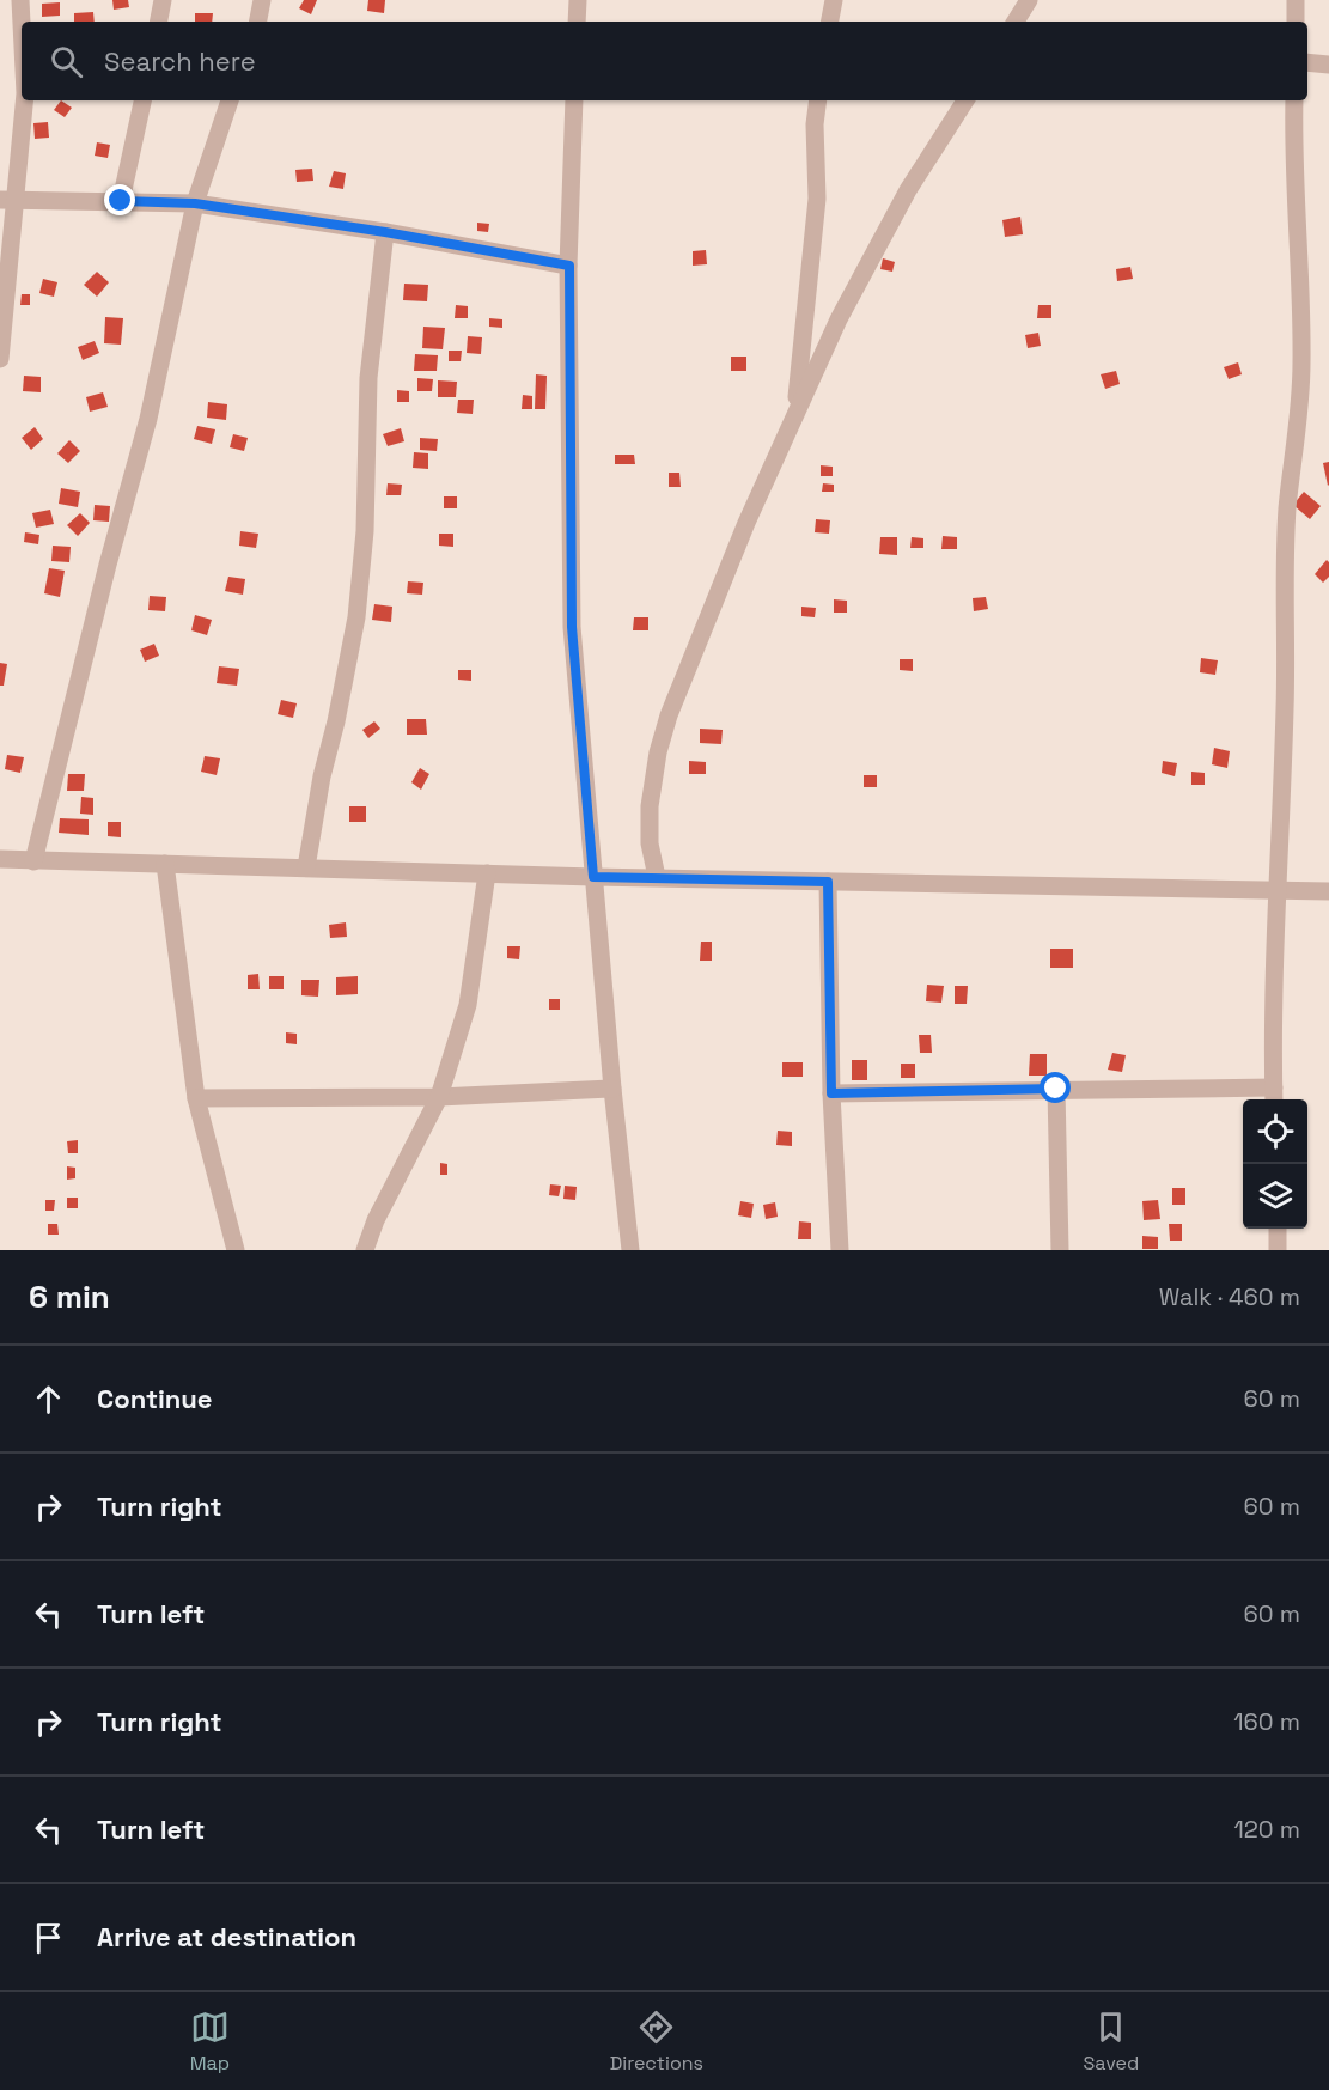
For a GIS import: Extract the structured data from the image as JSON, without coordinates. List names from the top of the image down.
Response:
{
  "page": {
    "search": "Search here",
    "heading": ["6 min", "Walk · 460 m"],
    "list": [
      ["Continue", "60 m"],
      ["Turn right", "60 m"],
      ["Turn left", "60 m"],
      ["Turn right", "160 m"],
      ["Turn left", "120 m"],
      "Arrive at destination"
    ],
    "nav": ["Map", "Directions", "Saved"]
  }
}
